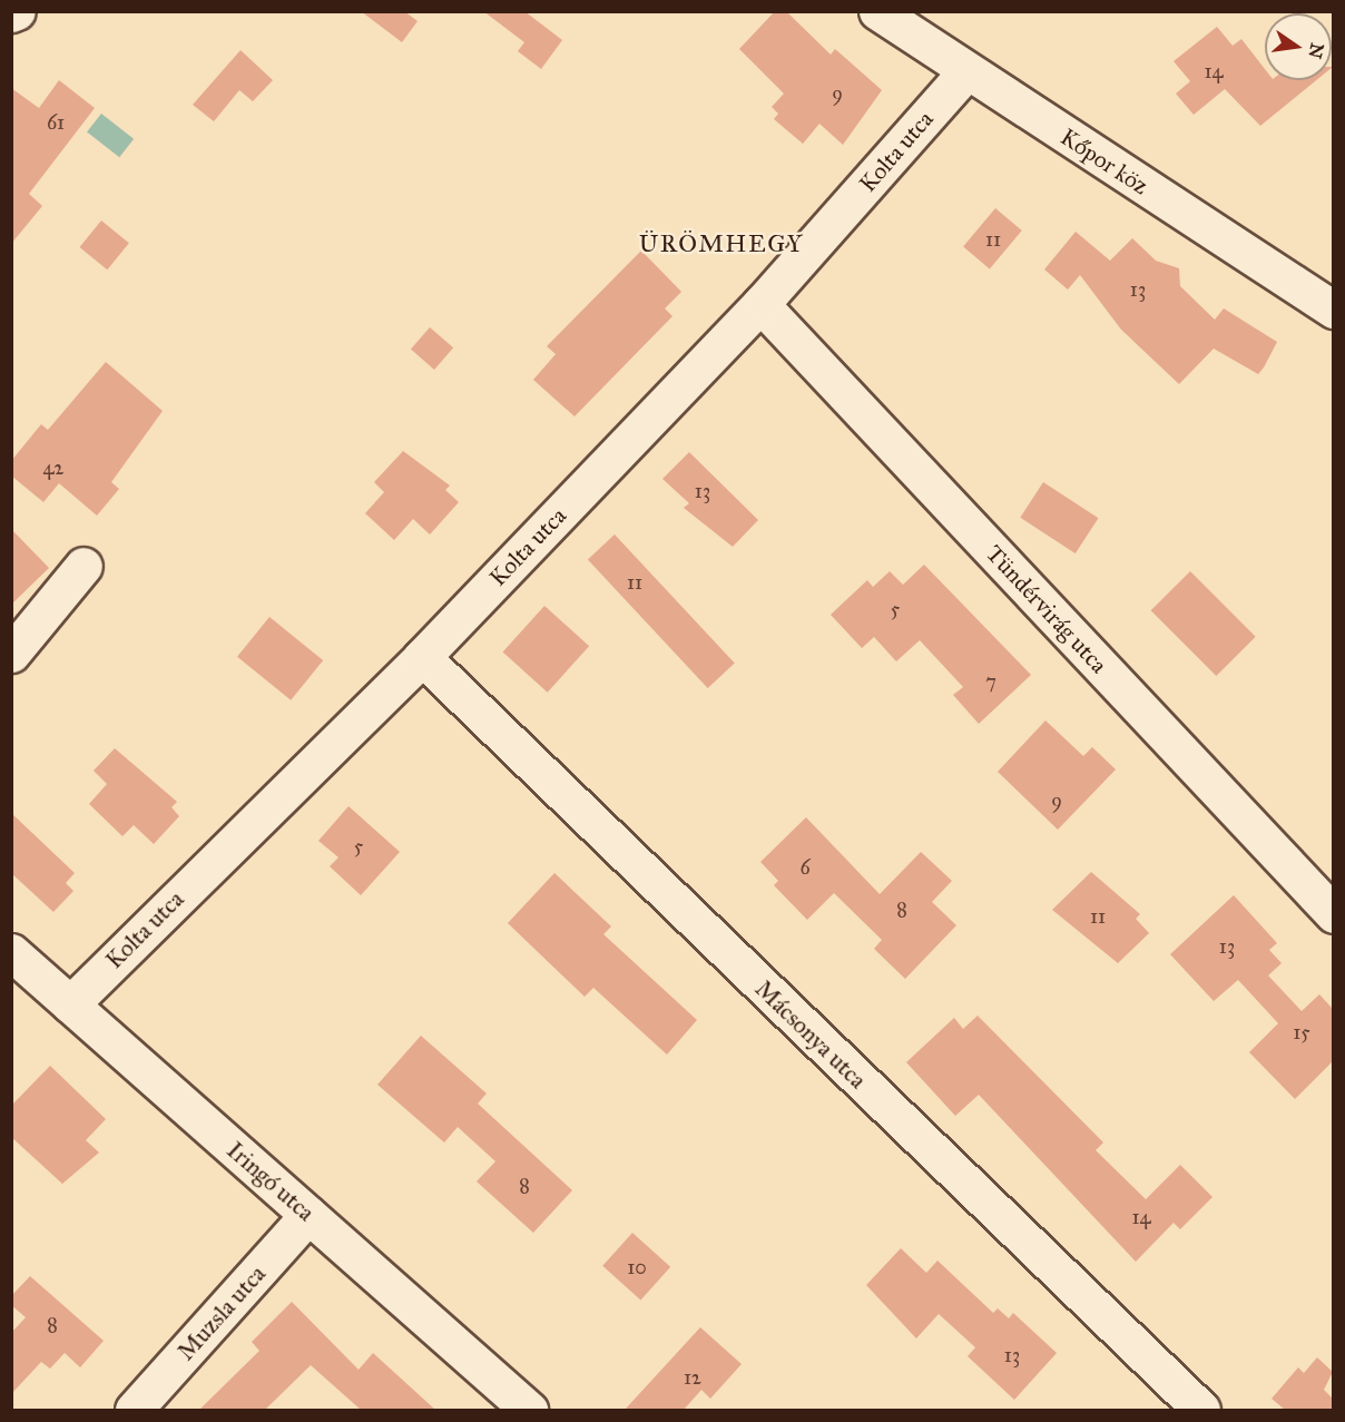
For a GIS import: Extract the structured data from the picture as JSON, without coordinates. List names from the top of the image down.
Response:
{
  "streets": {
    "street": [
      "Kolta utca",
      "Kőpor köz",
      "Tündérvirág utca",
      "Mácsonya utca",
      "Iringó utca",
      "Muzsla utca"
    ]
  },
  "crossings": [
    ["Kolta utca", "Kőpor köz"],
    ["Kolta utca", "Tündérvirág utca"],
    ["Kolta utca", "Mácsonya utca"],
    ["Kolta utca", "Iringó utca"],
    ["Iringó utca", "Muzsla utca"]
  ],
  "districts": ["ÜRÖMHEGY"],
  "house_numbers": [
    "14",
    "9",
    "61",
    "11",
    "13",
    "42",
    "13",
    "11",
    "5",
    "7",
    "9",
    "5",
    "6",
    "8",
    "11",
    "13",
    "15",
    "8",
    "14",
    "10",
    "8",
    "13",
    "12"
  ],
  "north": "right"
}
